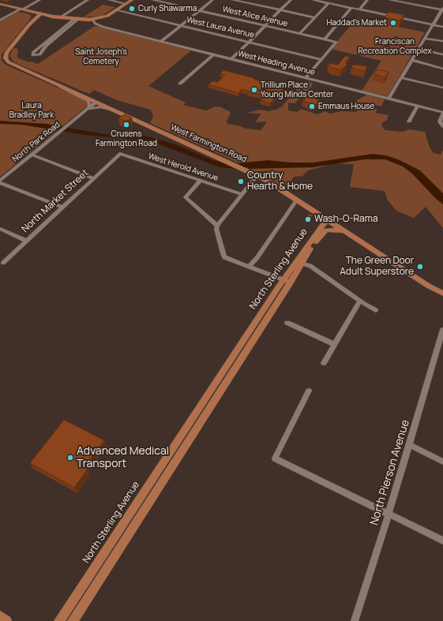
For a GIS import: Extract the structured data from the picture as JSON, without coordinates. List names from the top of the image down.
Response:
{
  "streets": {
    "main road": ["West Farmington Road", "North Sterling Avenue"],
    "street": [
      "West Alice Avenue",
      "West Laura Avenue",
      "West Heading Avenue",
      "North Park Road",
      "West Herold Avenue",
      "North Market Street",
      "North Pierson Avenue"
    ]
  },
  "crossings": [
    ["West Alice Avenue", "West Laura Avenue"],
    ["North Park Road", "West Farmington Road"],
    ["West Farmington Road", "North Sterling Avenue"],
    ["West Herold Avenue", "North Market Street"]
  ],
  "parks": ["Franciscan Recreation Complex", "Saint Joseph's Cemetery", "Laura Bradley Park"],
  "places": [
    "Curly Shawarma",
    "Haddad's Market",
    "Trillium Place Young Minds Center",
    "Emmaus House",
    "Crusens Farmington Road",
    "Country Hearth & Home",
    "Wash-O-Rama",
    "The Green Door Adult Superstore",
    "Advanced Medical Transport"
  ]
}
